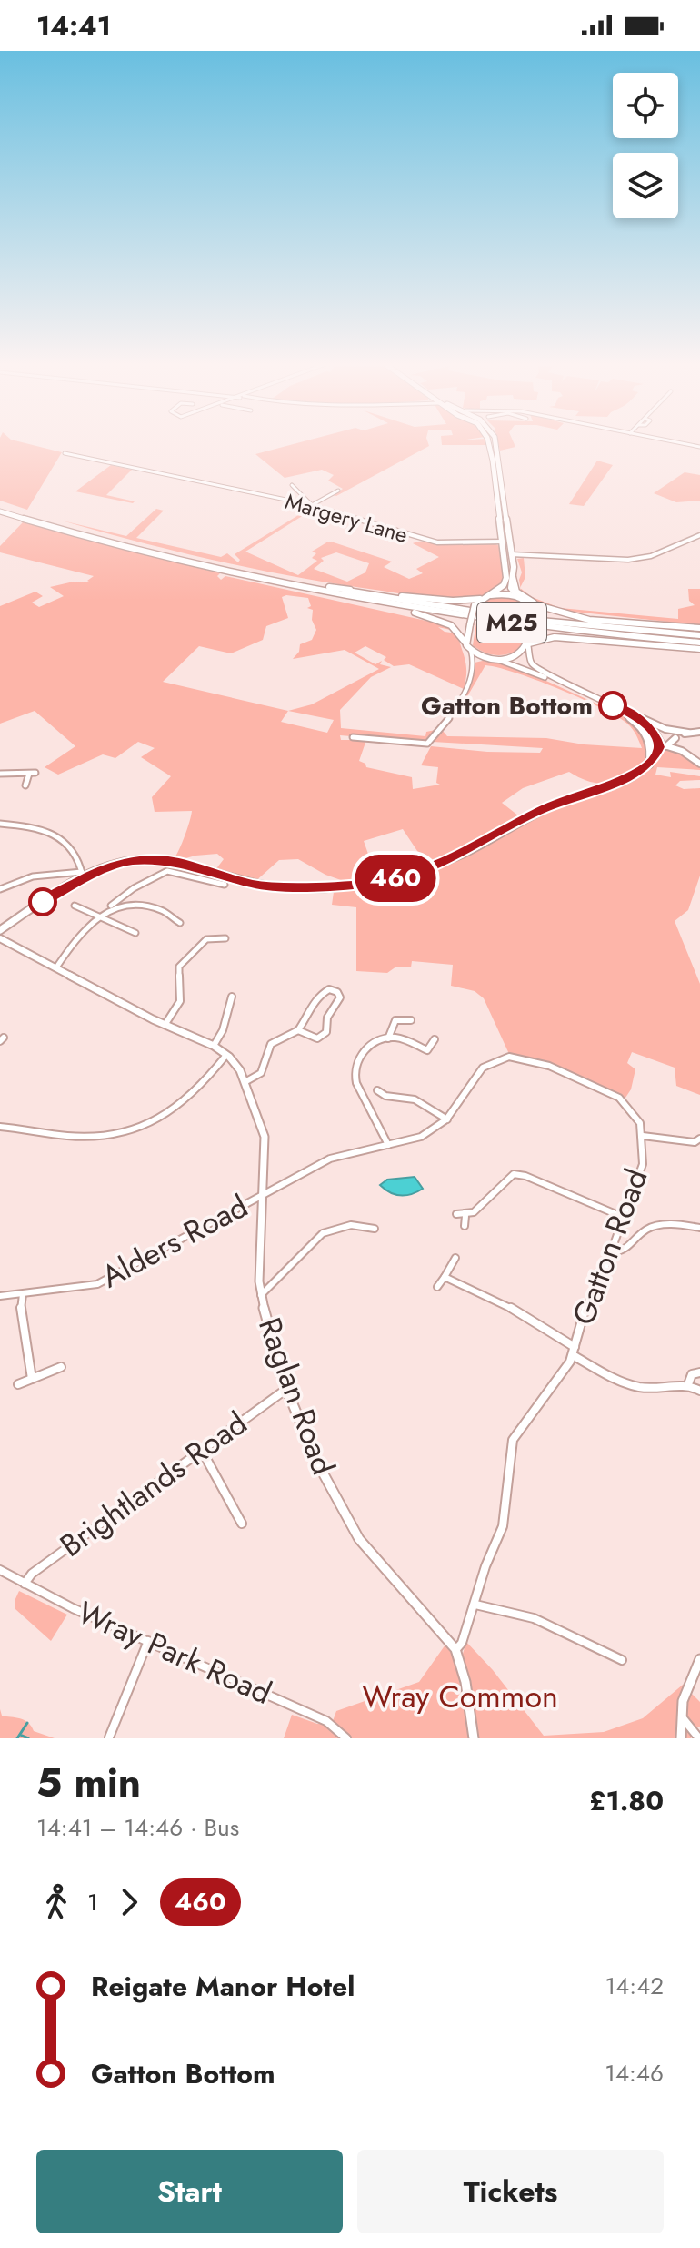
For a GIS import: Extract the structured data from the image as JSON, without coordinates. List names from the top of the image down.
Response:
{
  "streets": {
    "highway": ["M25"],
    "street": [
      "Margery Lane",
      "Alders Road",
      "Gatton Road",
      "Raglan Road",
      "Brightlands Road",
      "Wray Park Road"
    ]
  },
  "crossings": [
    ["Alders Road", "Gatton Road"],
    ["Alders Road", "Raglan Road"],
    ["Gatton Road", "Raglan Road"],
    ["Raglan Road", "Brightlands Road"],
    ["Brightlands Road", "Wray Park Road"]
  ],
  "parks": ["Wray Common"],
  "places": ["Gatton Bottom"],
  "lines": ["bus line 460"],
  "page": {
    "status": "14:41",
    "on_map": "460",
    "heading": ["5 min", "14:41 – 14:46 · Bus", "£1.80"],
    "legs": ["1", "460"],
    "list": [
      {
        "name": "Reigate Manor Hotel",
        "value": "14:42"
      },
      {
        "name": "Gatton Bottom",
        "value": "14:46"
      }
    ],
    "buttons": ["Start", "Tickets"]
  }
}
